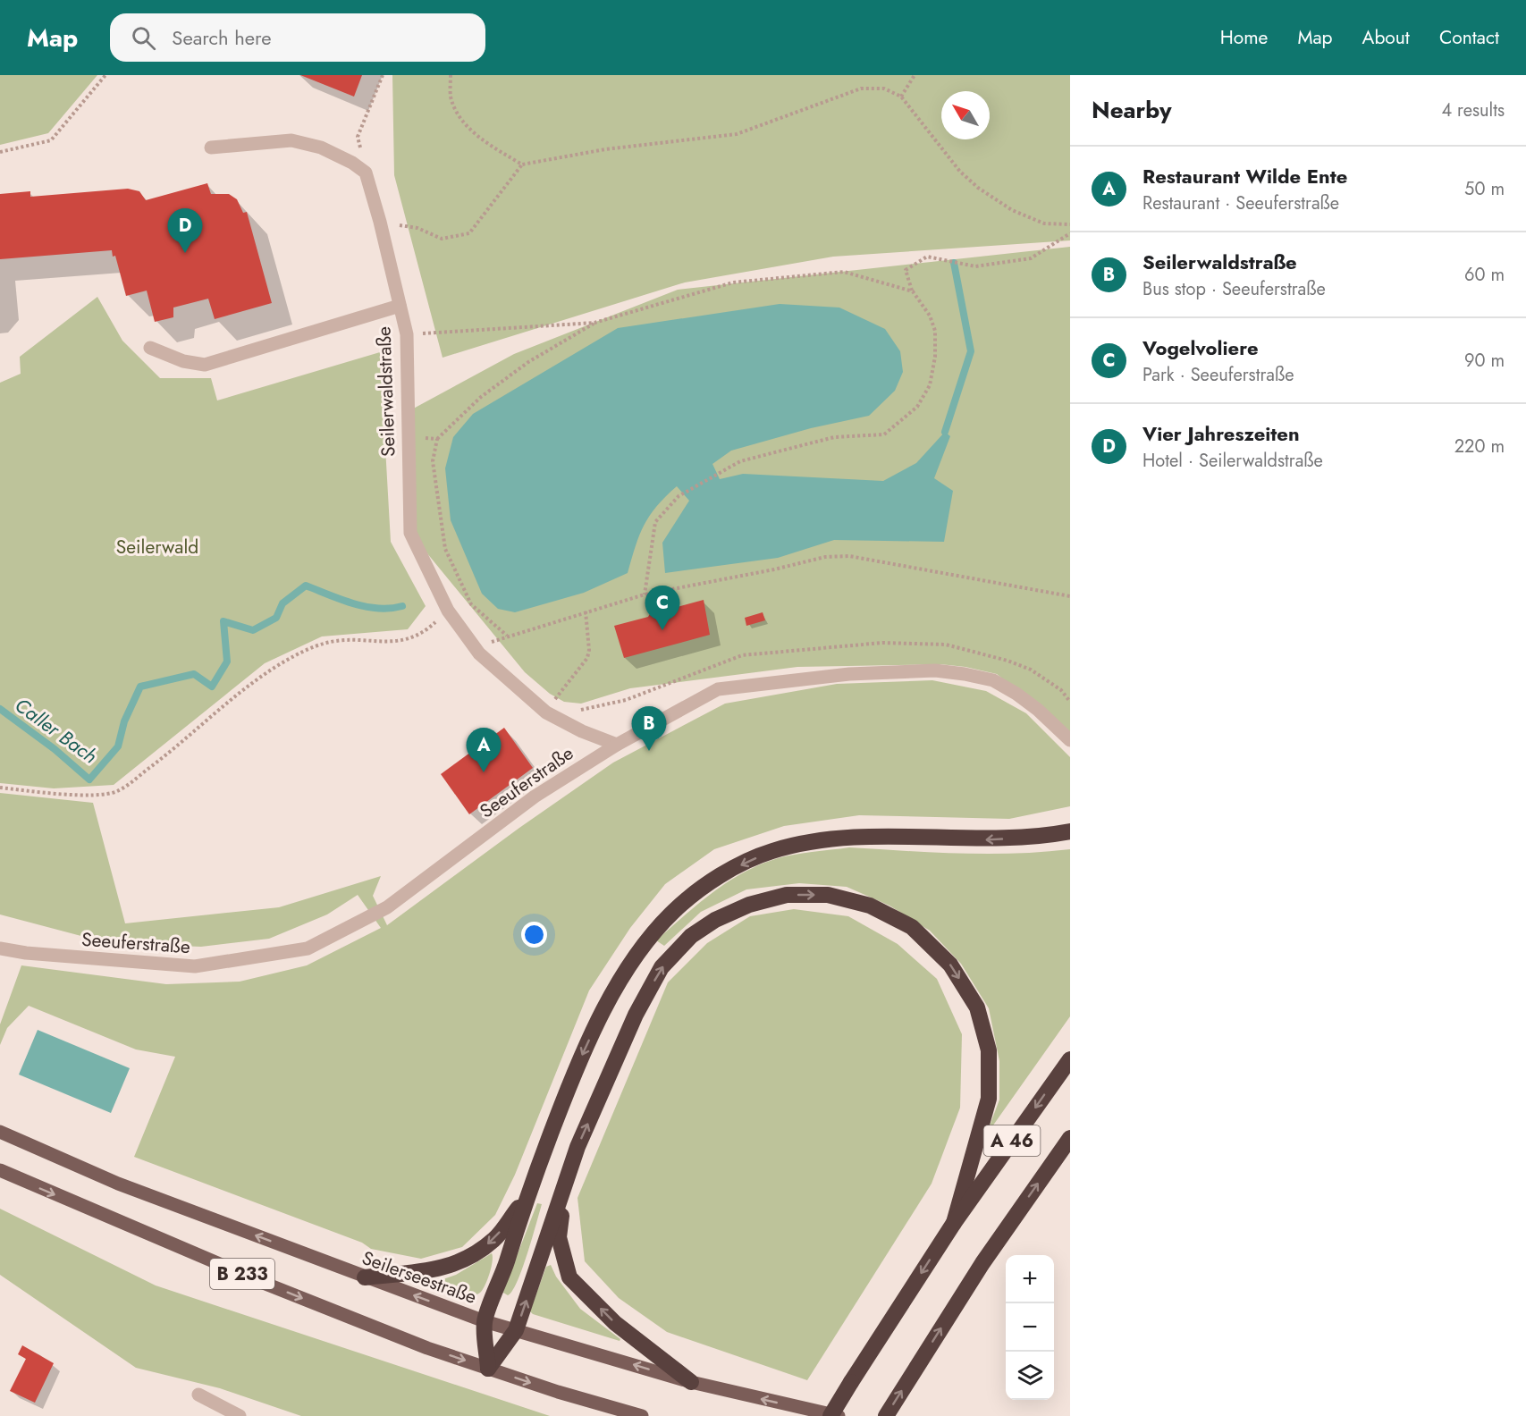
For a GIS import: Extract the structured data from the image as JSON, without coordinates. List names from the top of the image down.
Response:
{
  "streets": {
    "highway": ["A 46"],
    "main road": ["B 233", "Seilerseestraße"],
    "street": ["Seilerwaldstraße", "Seeuferstraße"]
  },
  "crossings": [
    ["Seilerwaldstraße", "Seeuferstraße"]
  ],
  "water": ["Caller Bach"],
  "parks": ["Seilerwald"],
  "north": "top left",
  "page": {
    "header": "Map",
    "search": "Search here",
    "nav": [
      "Home",
      "Map",
      "About",
      "Contact"
    ],
    "heading": ["Nearby", "4 results"],
    "list": [
      {
        "mark": "A",
        "name": "Restaurant Wilde Ente",
        "note": "Restaurant · Seeuferstraße",
        "value": "50 m"
      },
      {
        "mark": "B",
        "name": "Seilerwaldstraße",
        "note": "Bus stop · Seeuferstraße",
        "value": "60 m"
      },
      {
        "mark": "C",
        "name": "Vogelvoliere",
        "note": "Park · Seeuferstraße",
        "value": "90 m"
      },
      {
        "mark": "D",
        "name": "Vier Jahreszeiten",
        "note": "Hotel · Seilerwaldstraße",
        "value": "220 m"
      }
    ],
    "pins": [
      "D",
      "C",
      "B",
      "A"
    ],
    "map_buttons": ["+", "−"]
  }
}
